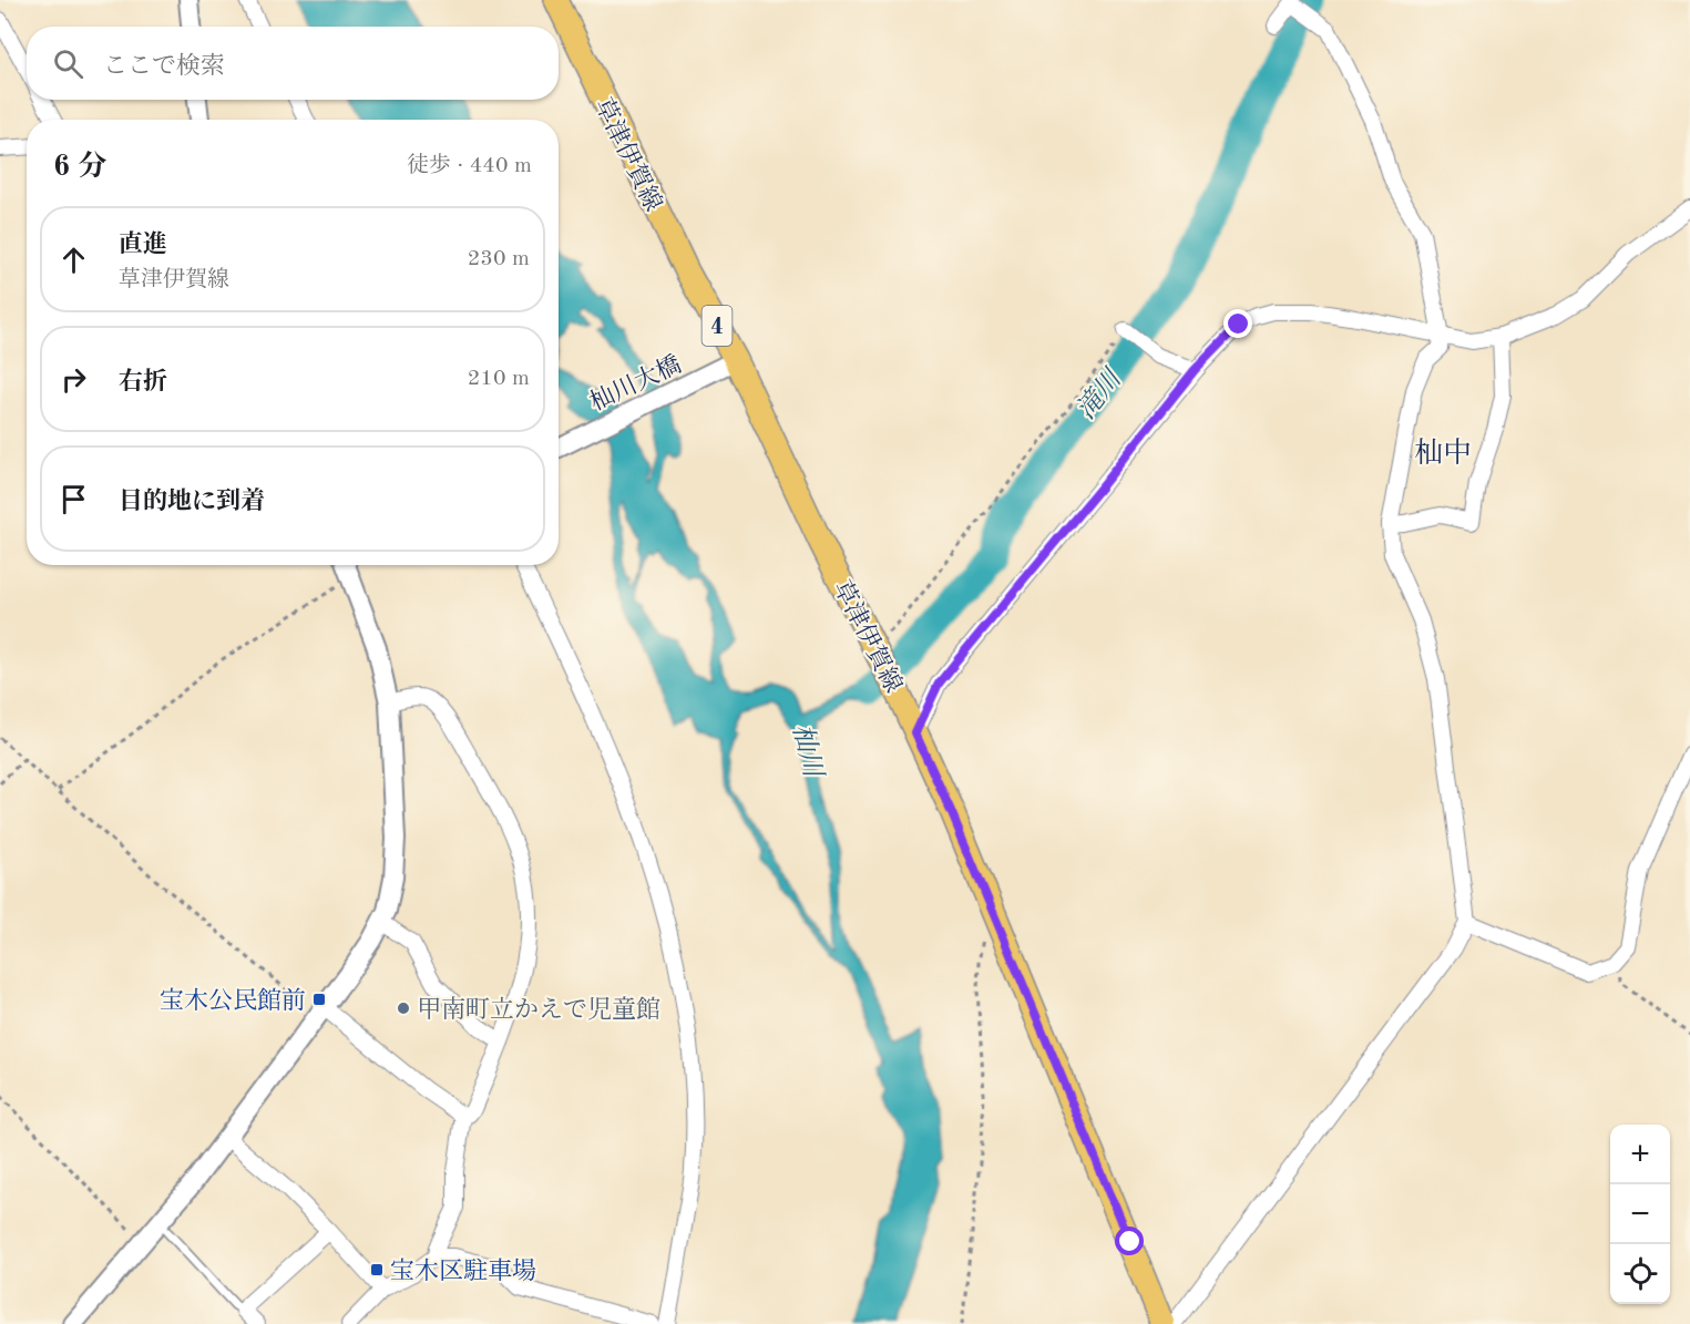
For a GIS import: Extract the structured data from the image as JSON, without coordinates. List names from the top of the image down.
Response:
{
  "streets": {
    "main road": ["草津伊賀線", "4"],
    "street": ["杣川大橋"]
  },
  "crossings": [
    ["草津伊賀線", "杣川大橋"]
  ],
  "districts": ["杣中"],
  "water": ["滝川", "杣川"],
  "places": {
    "transit": ["宝木公民館前", "宝木区駐車場"],
    "other": ["甲南町立かえで児童館"]
  },
  "page": {
    "search": "ここで検索",
    "heading": ["6 分", "徒歩 · 440 m"],
    "list": [
      ["直進", "草津伊賀線", "230 m"],
      ["右折", "210 m"],
      "目的地に到着"
    ],
    "map_buttons": ["+", "−"]
  }
}
